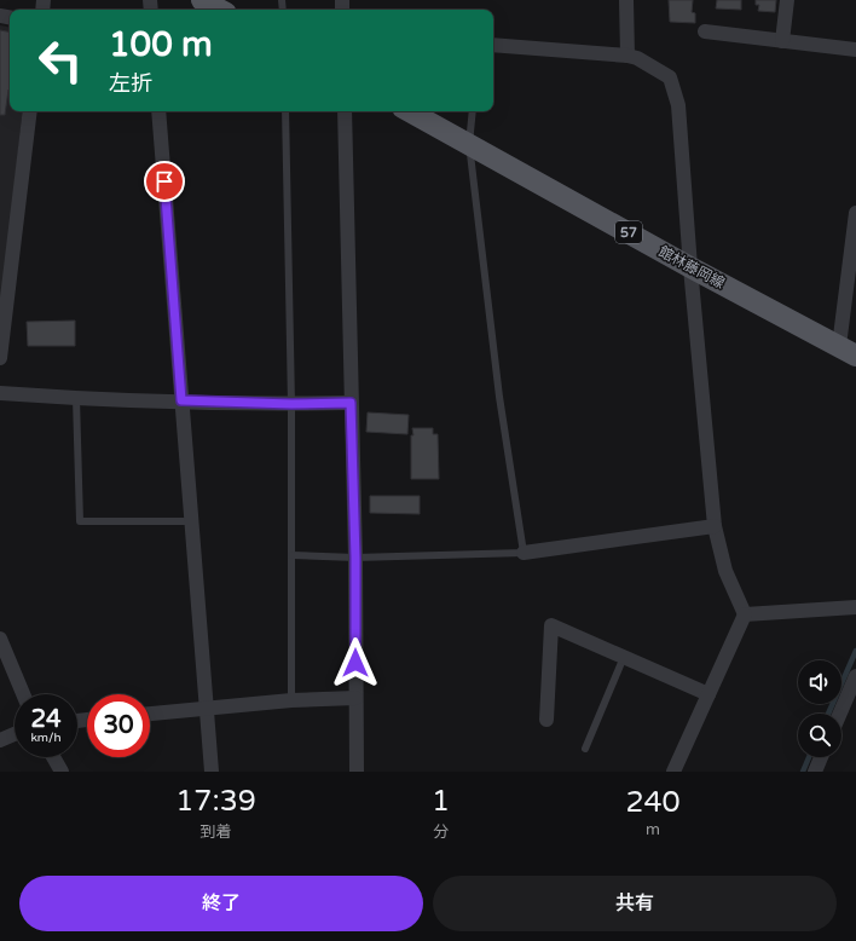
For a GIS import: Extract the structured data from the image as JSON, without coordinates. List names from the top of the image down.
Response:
{
  "streets": {
    "main road": ["57", "館林藤岡線"]
  },
  "page": {
    "turn": ["100 m", "左折"],
    "speed": "24 km/h",
    "limit": "30",
    "eta": [
      "17:39",
      "到着",
      "1",
      "分",
      "240",
      "m"
    ],
    "buttons": ["終了", "共有"]
  }
}
